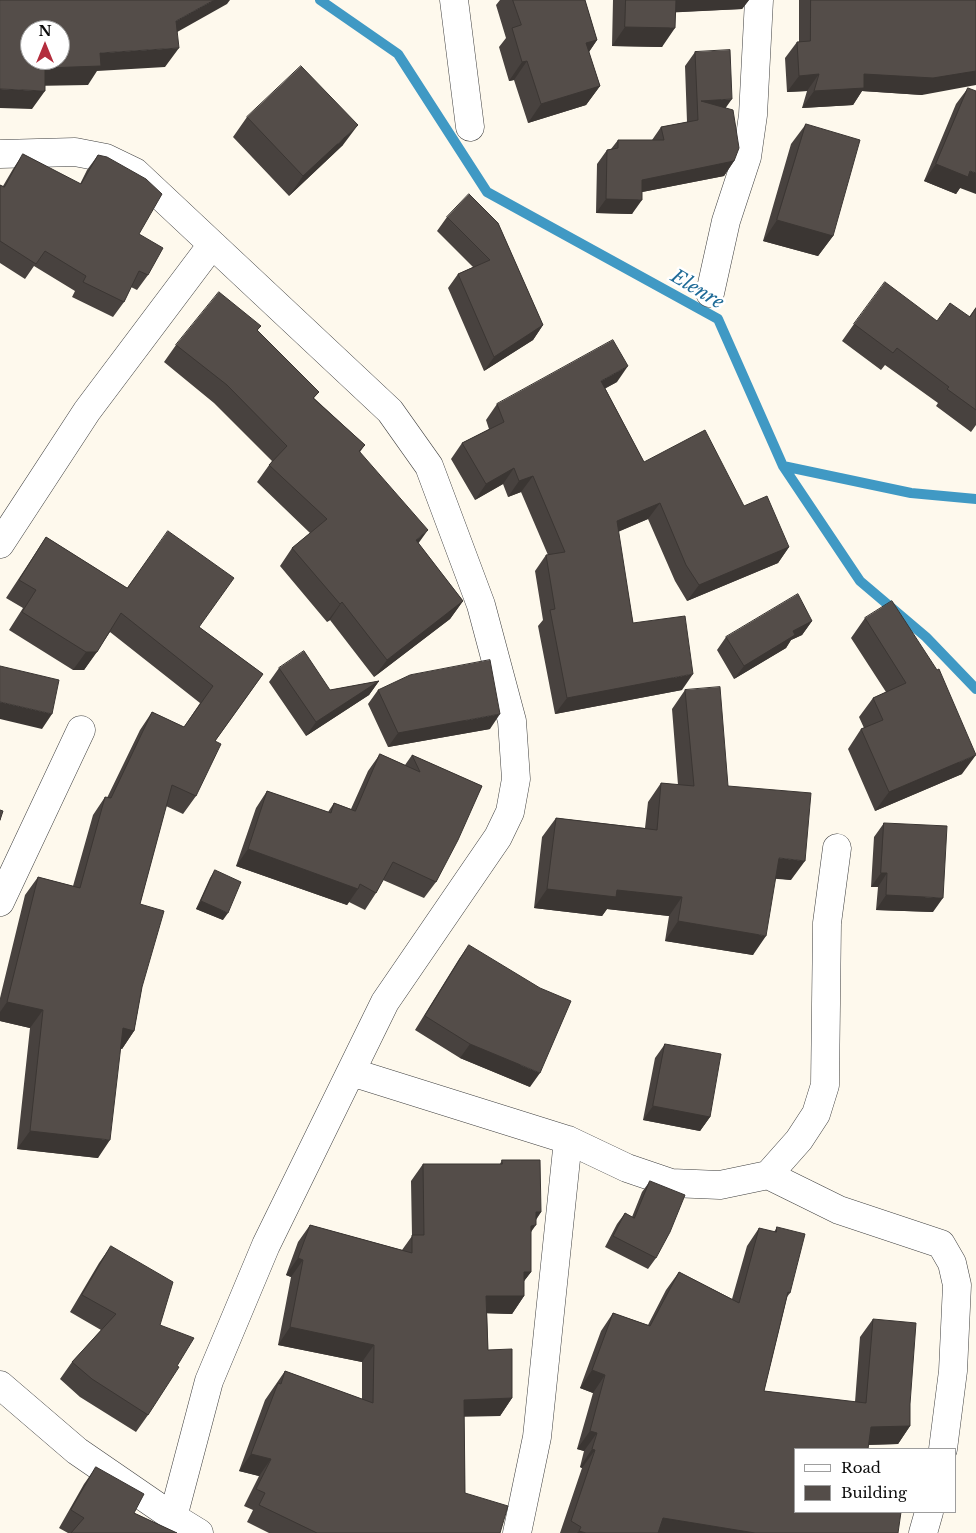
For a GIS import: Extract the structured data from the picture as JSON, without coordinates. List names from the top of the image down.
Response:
{
  "water": ["Elenre"],
  "legend": ["Road", "Building"],
  "north": "top"
}
